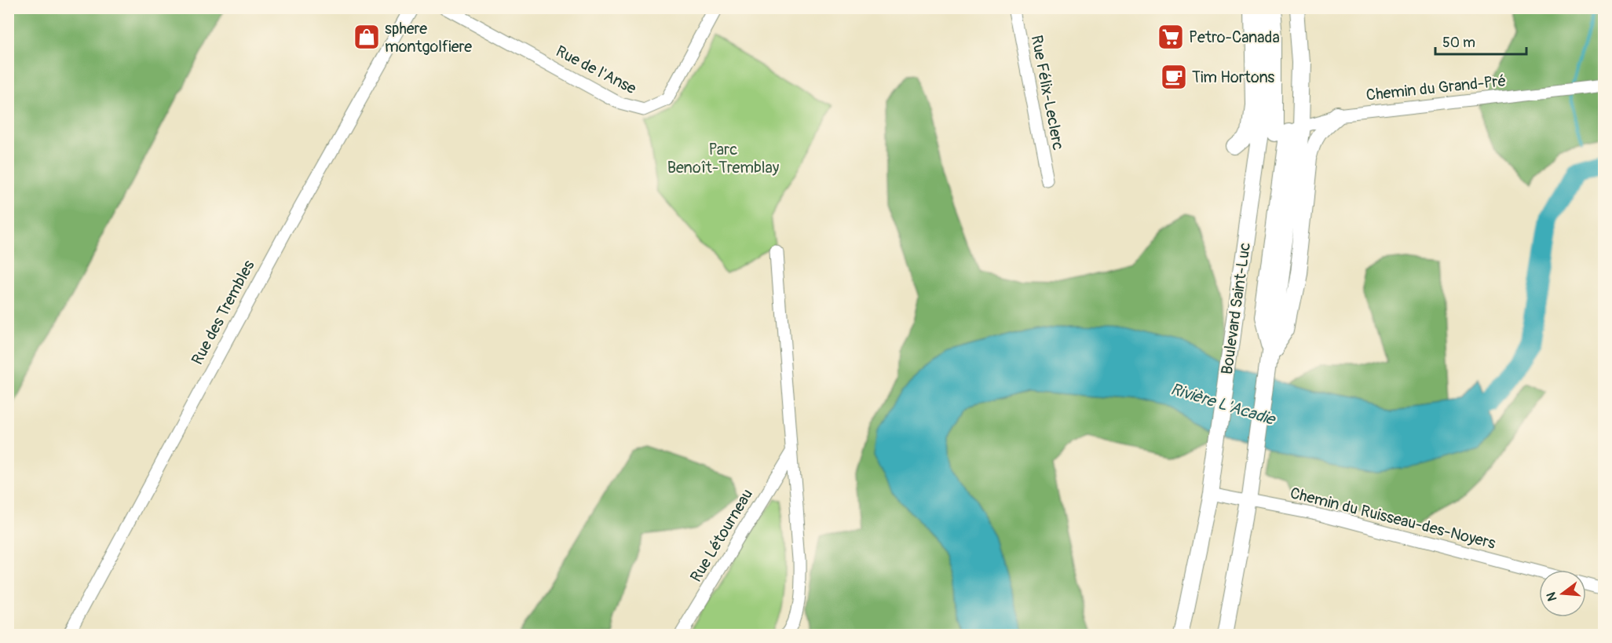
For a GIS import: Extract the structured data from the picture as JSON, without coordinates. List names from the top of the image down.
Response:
{
  "streets": {
    "main road": ["Boulevard Saint-Luc"],
    "street": [
      "Rue de l'Anse",
      "Chemin du Grand-Pré",
      "Rue Félix-Leclerc",
      "Rue des Trembles",
      "Chemin du Ruisseau-des-Noyers",
      "Rue Létourneau"
    ]
  },
  "crossings": [
    ["Chemin du Grand-Pré", "Boulevard Saint-Luc"],
    ["Boulevard Saint-Luc", "Chemin du Ruisseau-des-Noyers"]
  ],
  "water": ["Rivière L'Acadie"],
  "parks": ["Parc Benoît-Tremblay"],
  "places": {
    "shop": ["sphere montgolfiere"],
    "supermarket": ["Petro-Canada"],
    "cafe": ["Tim Hortons"]
  },
  "scale_bar": "50 m",
  "north": "left"
}
